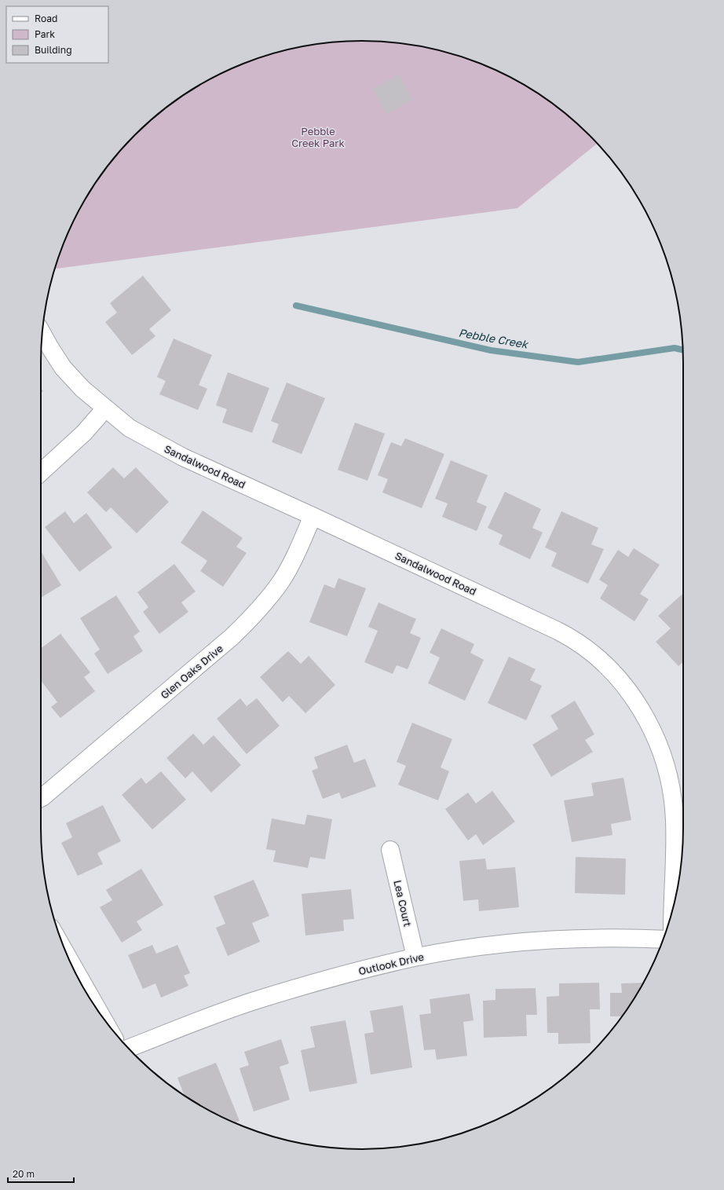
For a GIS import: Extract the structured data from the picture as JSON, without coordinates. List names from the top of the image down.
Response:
{
  "streets": {
    "street": [
      "Sandalwood Road",
      "Glen Oaks Drive",
      "Lea Court",
      "Outlook Drive"
    ]
  },
  "crossings": [
    ["Sandalwood Road", "Glen Oaks Drive"],
    ["Lea Court", "Outlook Drive"]
  ],
  "water": ["Pebble Creek"],
  "parks": ["Pebble Creek Park"],
  "legend": ["Road", "Park", "Building"],
  "scale_bar": "20 m"
}
